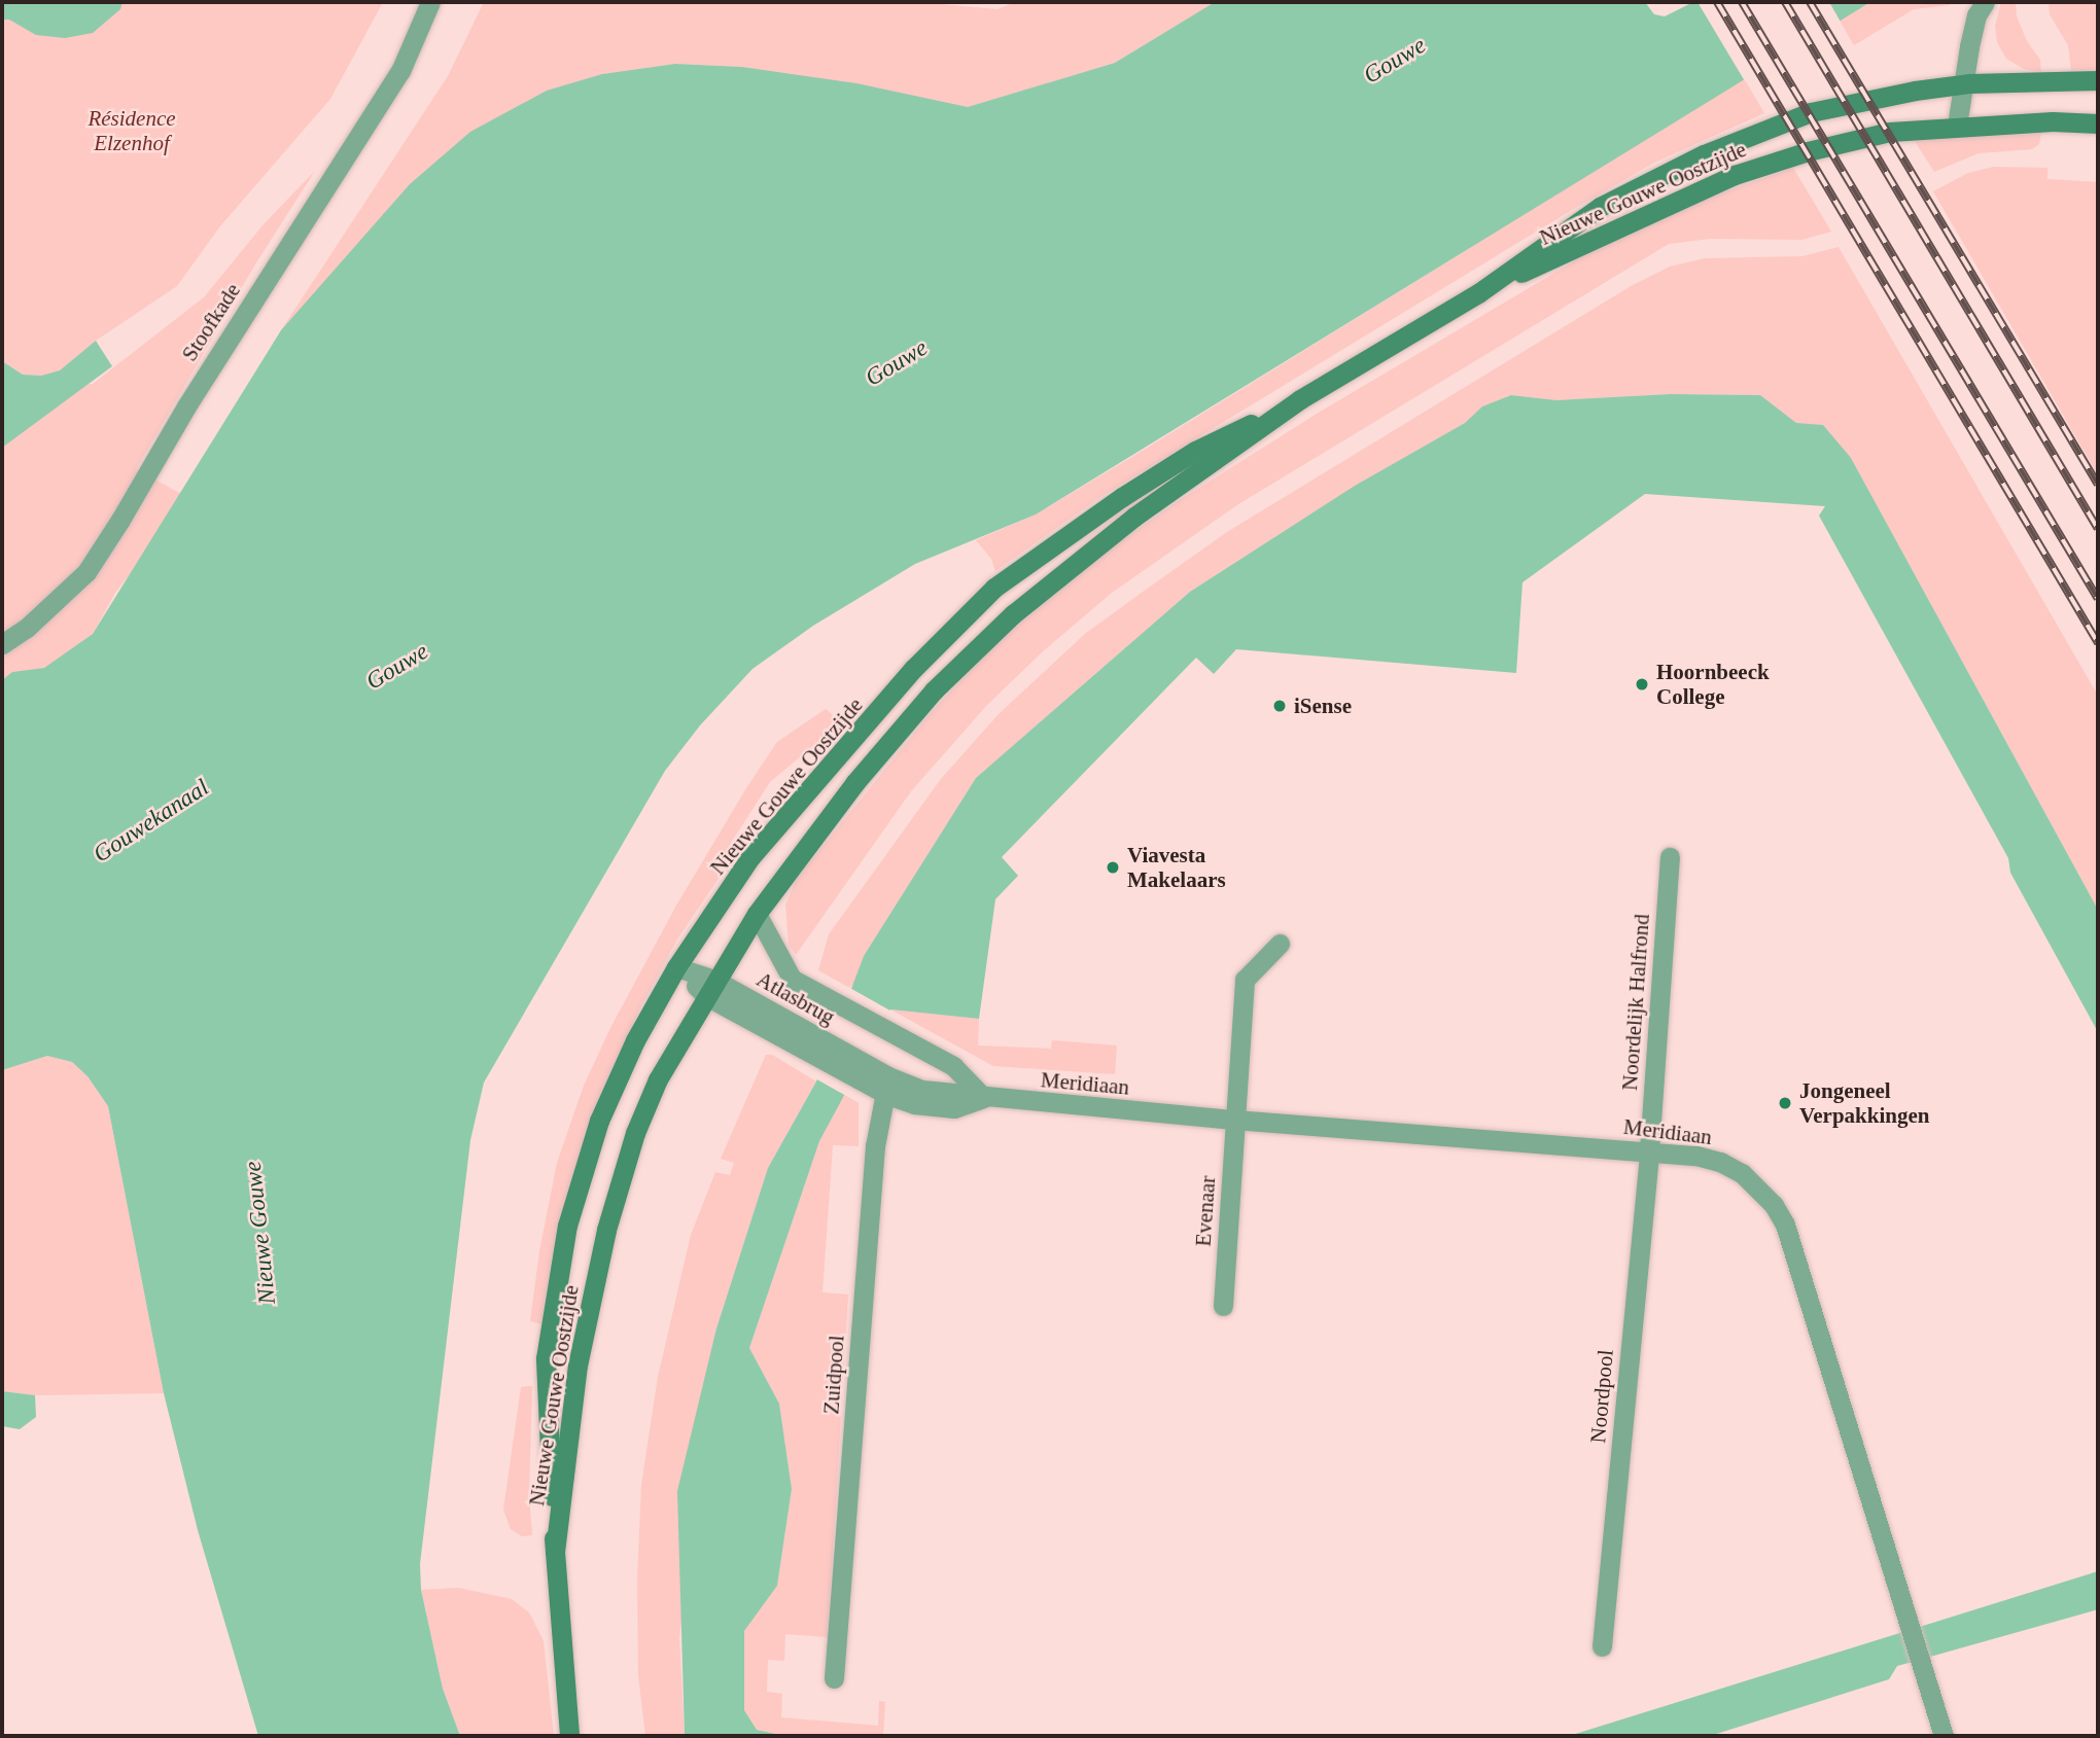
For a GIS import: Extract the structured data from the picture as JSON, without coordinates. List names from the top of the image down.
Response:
{
  "streets": {
    "main road": ["Nieuwe Gouwe Oostzijde"],
    "street": [
      "Stoofkade",
      "Atlasbrug",
      "Noordelijk Halfrond",
      "Meridiaan",
      "Evenaar",
      "Zuidpool",
      "Noordpool"
    ]
  },
  "crossings": [
    ["Nieuwe Gouwe Oostzijde", "Atlasbrug"],
    ["Atlasbrug", "Meridiaan"],
    ["Atlasbrug", "Zuidpool"],
    ["Noordelijk Halfrond", "Meridiaan"],
    ["Noordelijk Halfrond", "Noordpool"],
    ["Meridiaan", "Evenaar"],
    ["Meridiaan", "Zuidpool"],
    ["Meridiaan", "Noordpool"]
  ],
  "water": ["Gouwe", "Gouwekanaal", "Nieuwe Gouwe"],
  "parks": ["Résidence Elzenhof"],
  "places": [
    "Hoornbeeck College",
    "iSense",
    "Viavesta Makelaars",
    "Jongeneel Verpakkingen"
  ]
}
